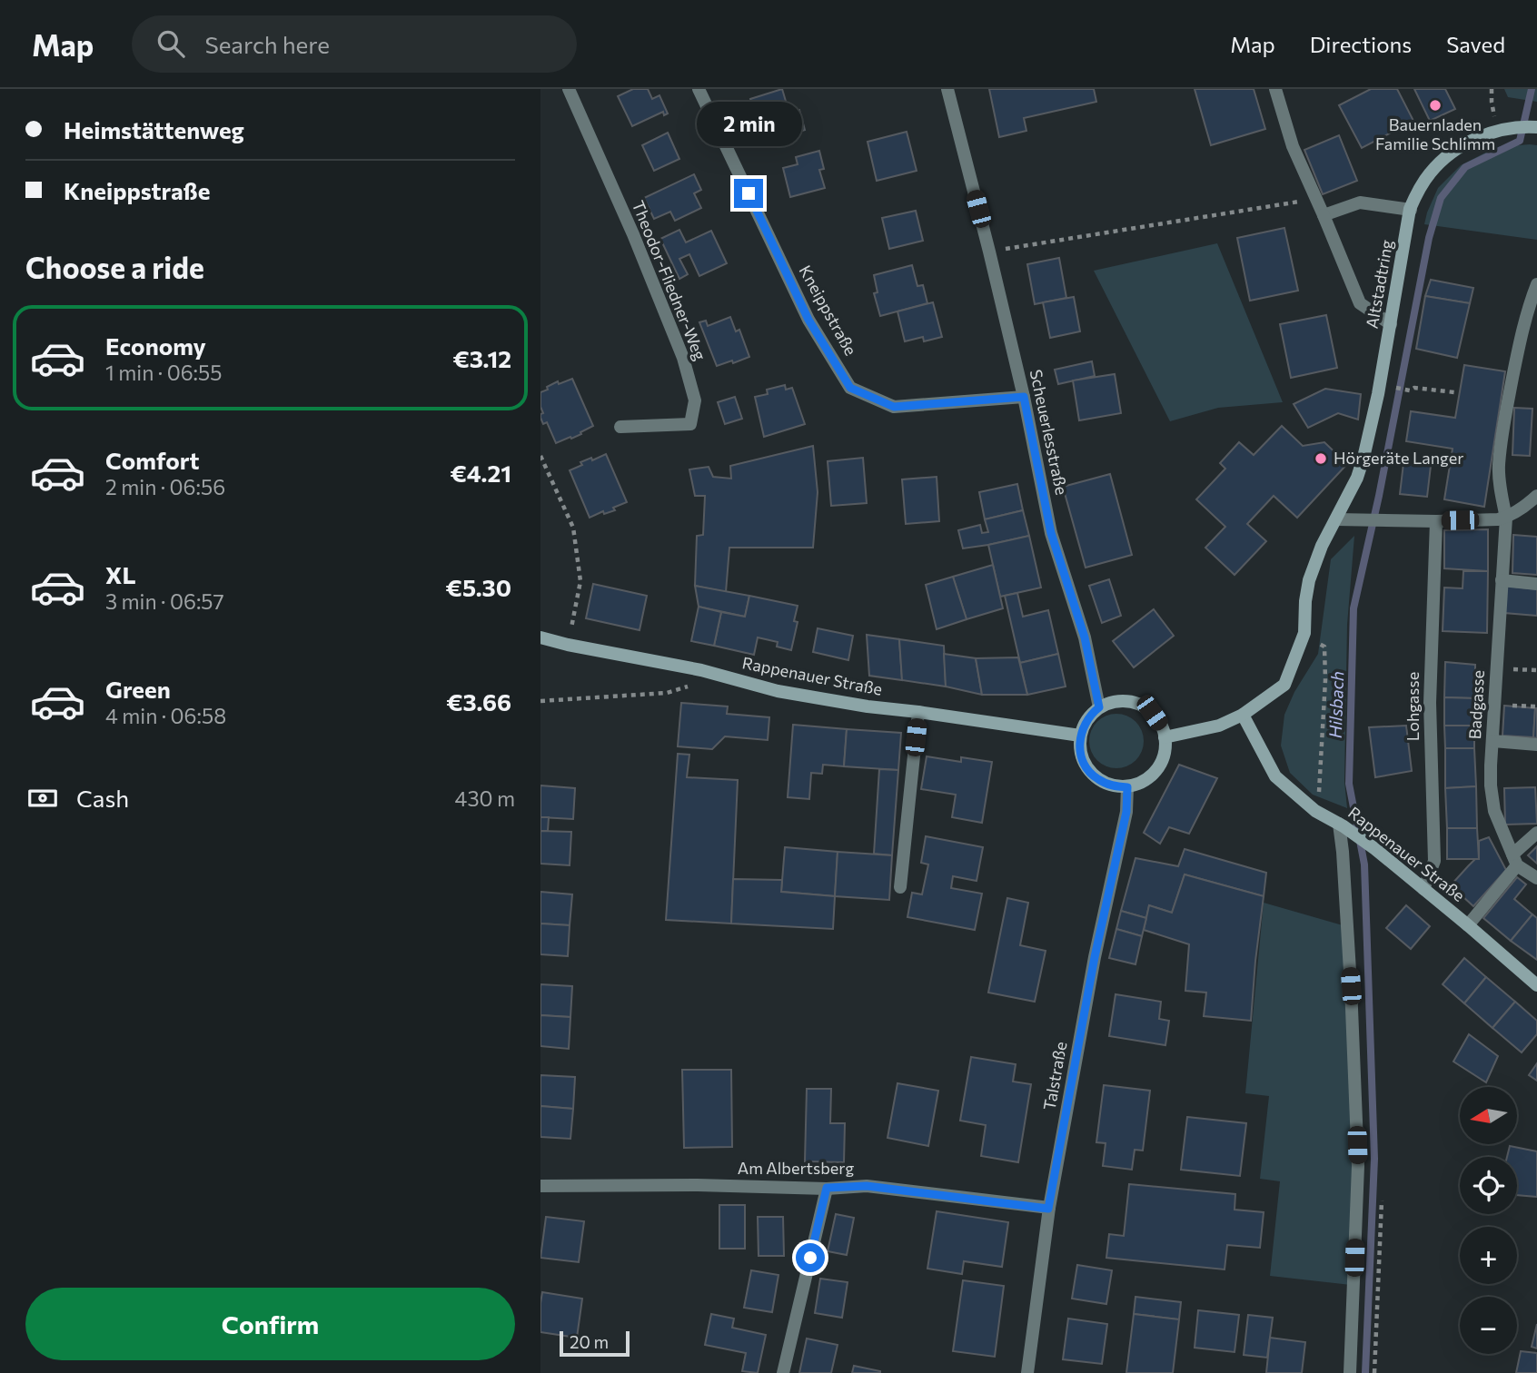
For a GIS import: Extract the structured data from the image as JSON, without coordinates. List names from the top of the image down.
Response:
{
  "streets": {
    "street": [
      "Theodor-Fliedner-Weg",
      "Altstadtring",
      "Kneippstraße",
      "Scheuerlesstraße",
      "Rappenauer Straße",
      "Badgasse",
      "Lohgasse",
      "Talstraße",
      "Am Albertsberg"
    ]
  },
  "crossings": [
    ["Altstadtring", "Scheuerlesstraße"],
    ["Altstadtring", "Rappenauer Straße"],
    ["Altstadtring", "Talstraße"],
    ["Kneippstraße", "Scheuerlesstraße"],
    ["Scheuerlesstraße", "Rappenauer Straße"],
    ["Scheuerlesstraße", "Talstraße"],
    ["Rappenauer Straße", "Lohgasse"],
    ["Rappenauer Straße", "Talstraße"],
    ["Talstraße", "Am Albertsberg"]
  ],
  "water": ["Hilsbach"],
  "places": ["Bauernladen Familie Schlimm", "Hörgeräte Langer"],
  "scale_bar": "20 m",
  "north": "left",
  "page": {
    "header": "Map",
    "search": "Search here",
    "nav": ["Map", "Directions", "Saved"],
    "banner": ["Heimstättenweg", "Kneippstraße"],
    "bubble": "2 min",
    "heading": "Choose a ride",
    "list": [
      {
        "name": "Economy",
        "note": "1 min · 06:55",
        "value": "€3.12"
      },
      {
        "name": "Comfort",
        "note": "2 min · 06:56",
        "value": "€4.21"
      },
      {
        "name": "XL",
        "note": "3 min · 06:57",
        "value": "€5.30"
      },
      {
        "name": "Green",
        "note": "4 min · 06:58",
        "value": "€3.66"
      }
    ],
    "pay": ["Cash", "430 m"],
    "map_buttons": ["+", "−"],
    "buttons": "Confirm",
    "scale": "20 m"
  }
}
